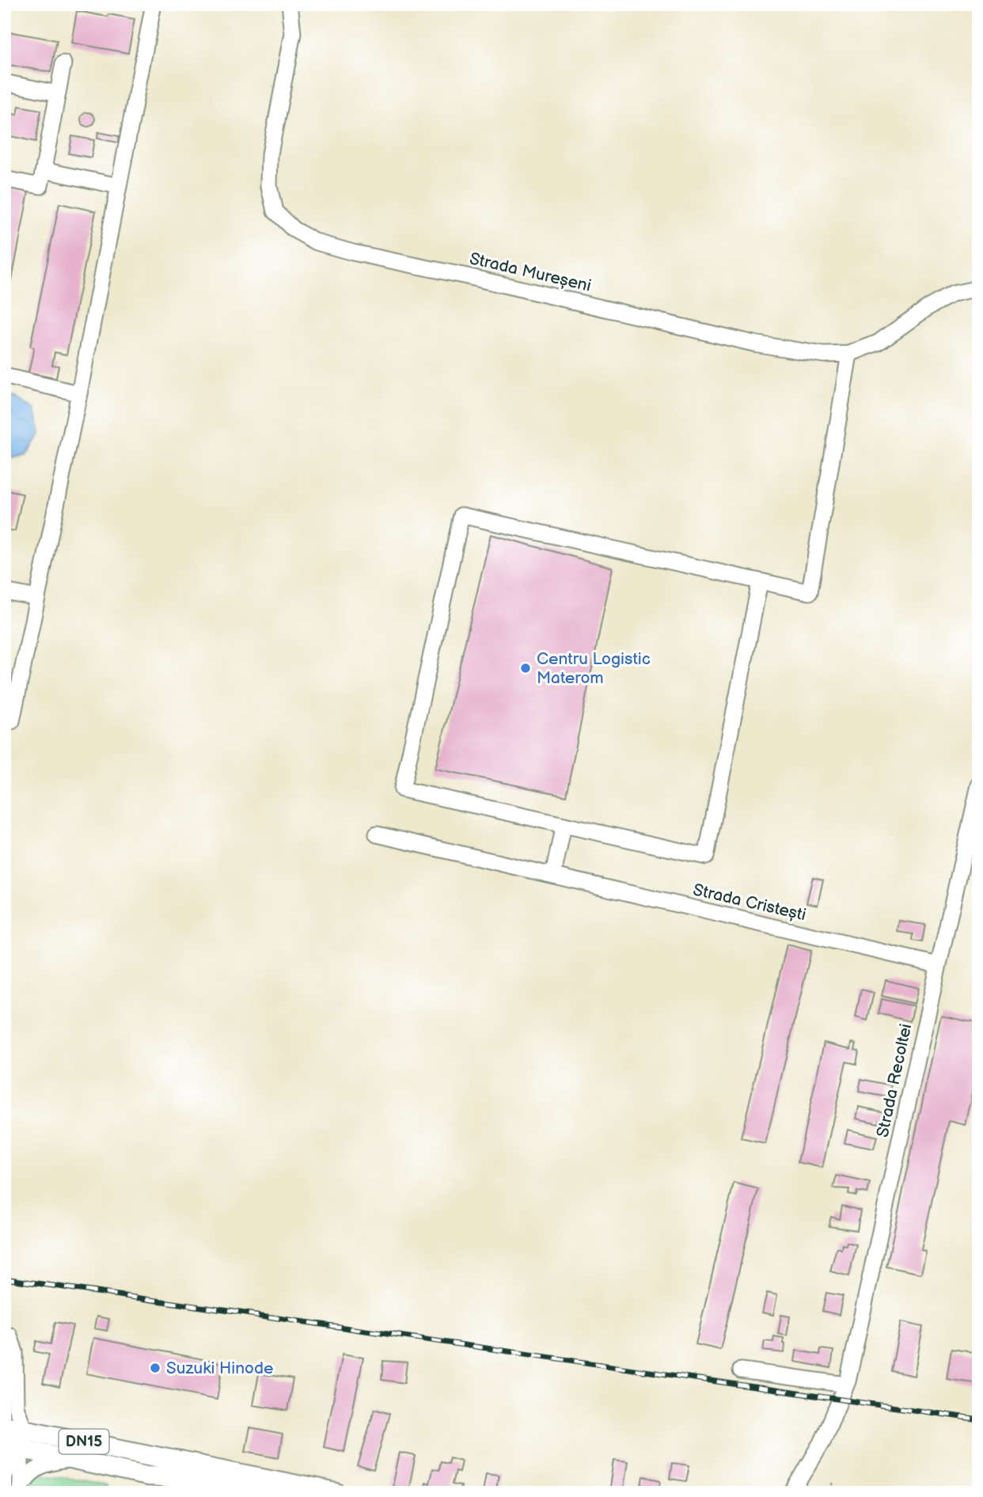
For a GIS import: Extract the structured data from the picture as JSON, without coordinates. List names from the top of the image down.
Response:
{
  "streets": {
    "main road": ["DN15"],
    "street": ["Strada Mureșeni", "Strada Cristești", "Strada Recoltei"]
  },
  "crossings": [
    ["Strada Cristești", "Strada Recoltei"]
  ],
  "places": ["Centru Logistic Materom", "Suzuki Hinode"]
}
